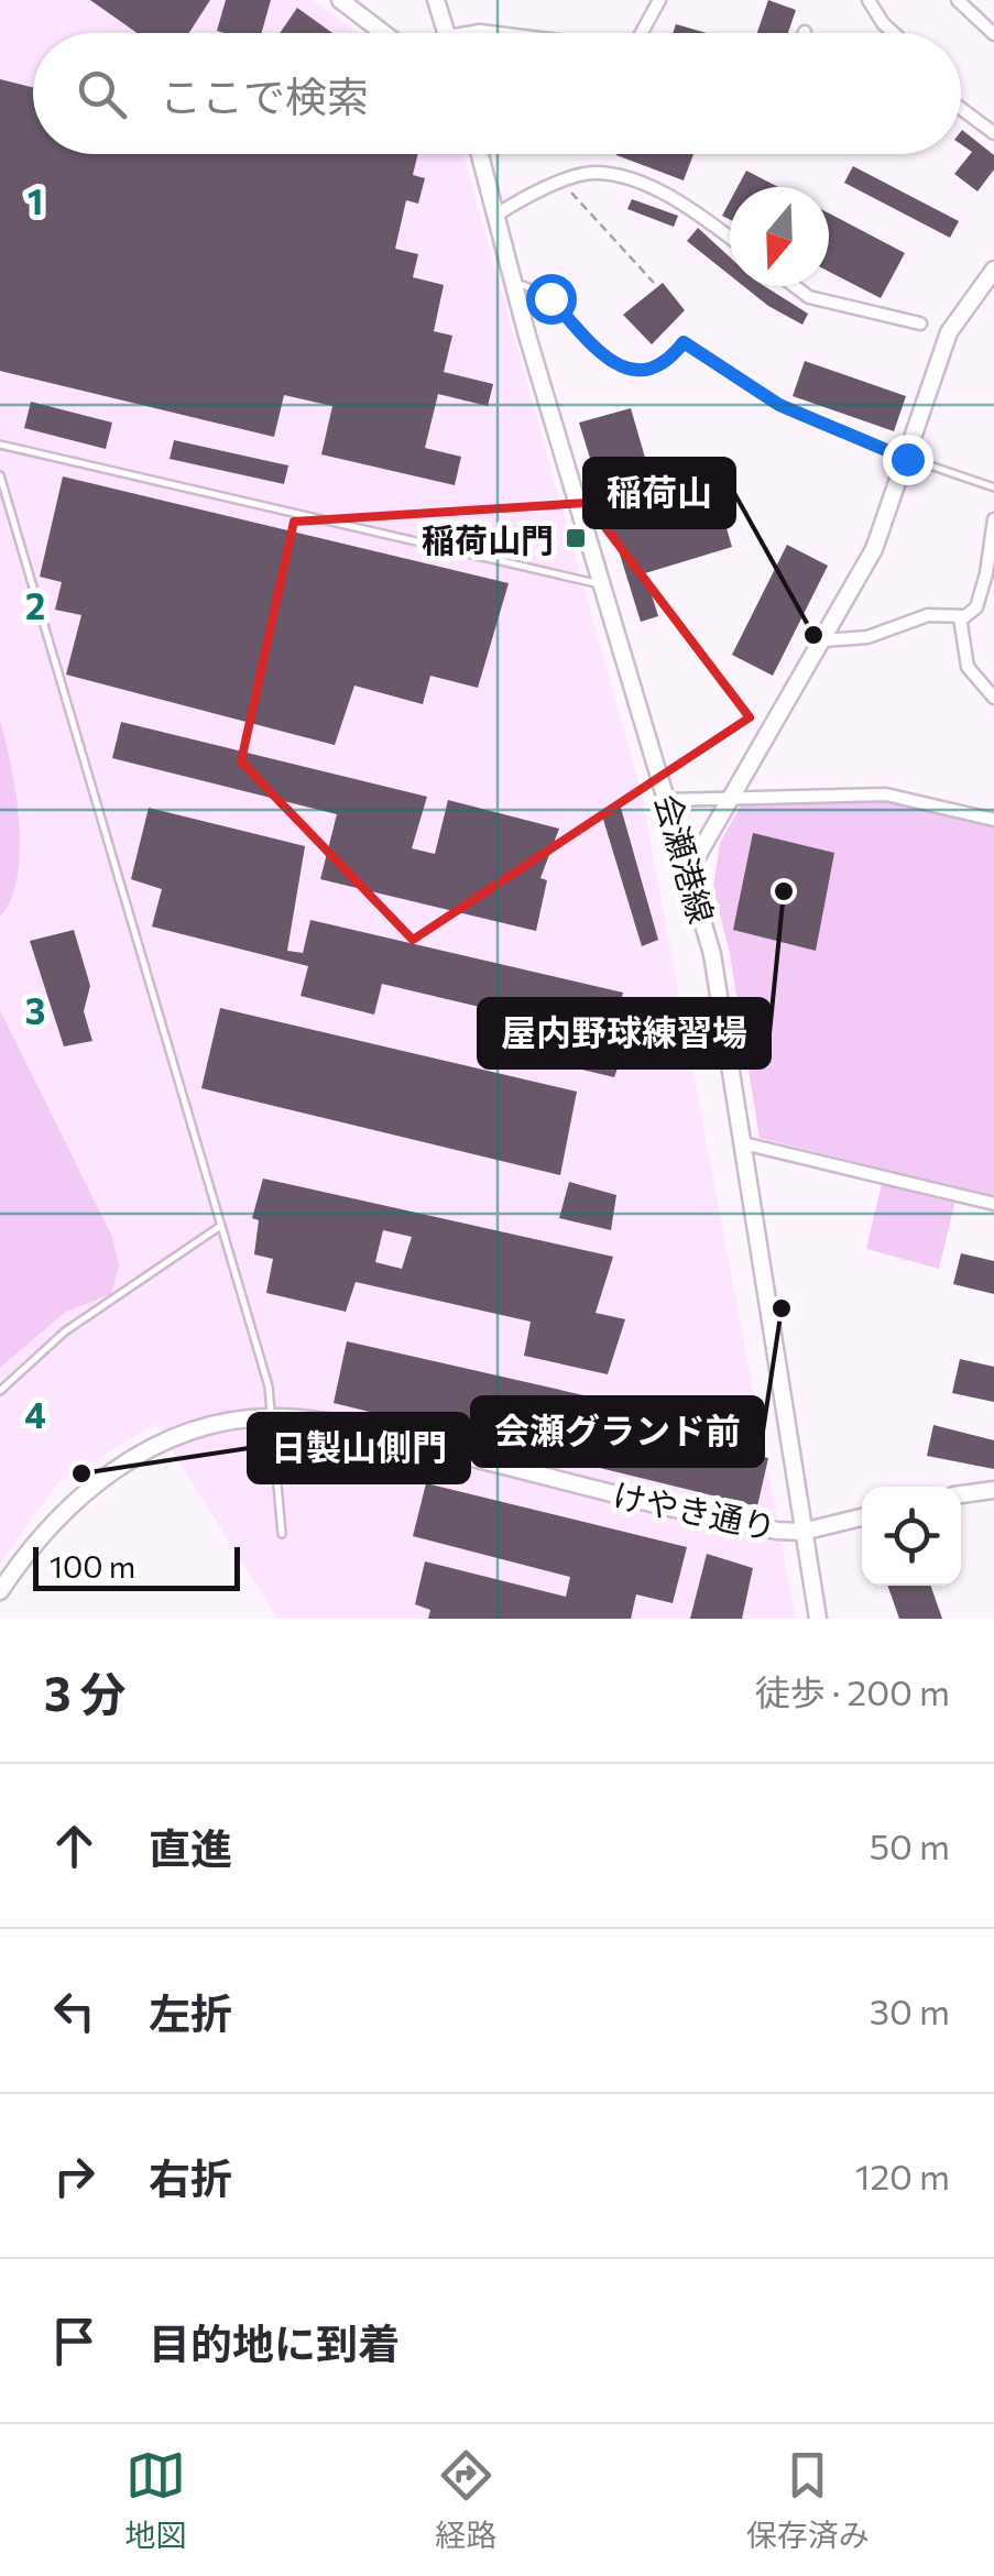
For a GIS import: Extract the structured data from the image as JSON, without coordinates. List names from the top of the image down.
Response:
{
  "streets": {
    "street": ["会瀬港線", "けやき通り"]
  },
  "crossings": [
    ["会瀬港線", "けやき通り"]
  ],
  "places": {
    "transit": ["稲荷山門"],
    "other": [
      "稲荷山",
      "屋内野球練習場",
      "会瀬グランド前",
      "日製山側門"
    ]
  },
  "scale_bar": "100 m",
  "north": "bottom",
  "page": {
    "search": "ここで検索",
    "scale": "100 m",
    "heading": ["3 分", "徒歩 · 200 m"],
    "list": [
      ["直進", "50 m"],
      ["左折", "30 m"],
      ["右折", "120 m"],
      "目的地に到着"
    ],
    "nav": ["地図", "経路", "保存済み"]
  },
  "grid": {
    "rows": [
      "1",
      "2",
      "3",
      "4"
    ]
  }
}
